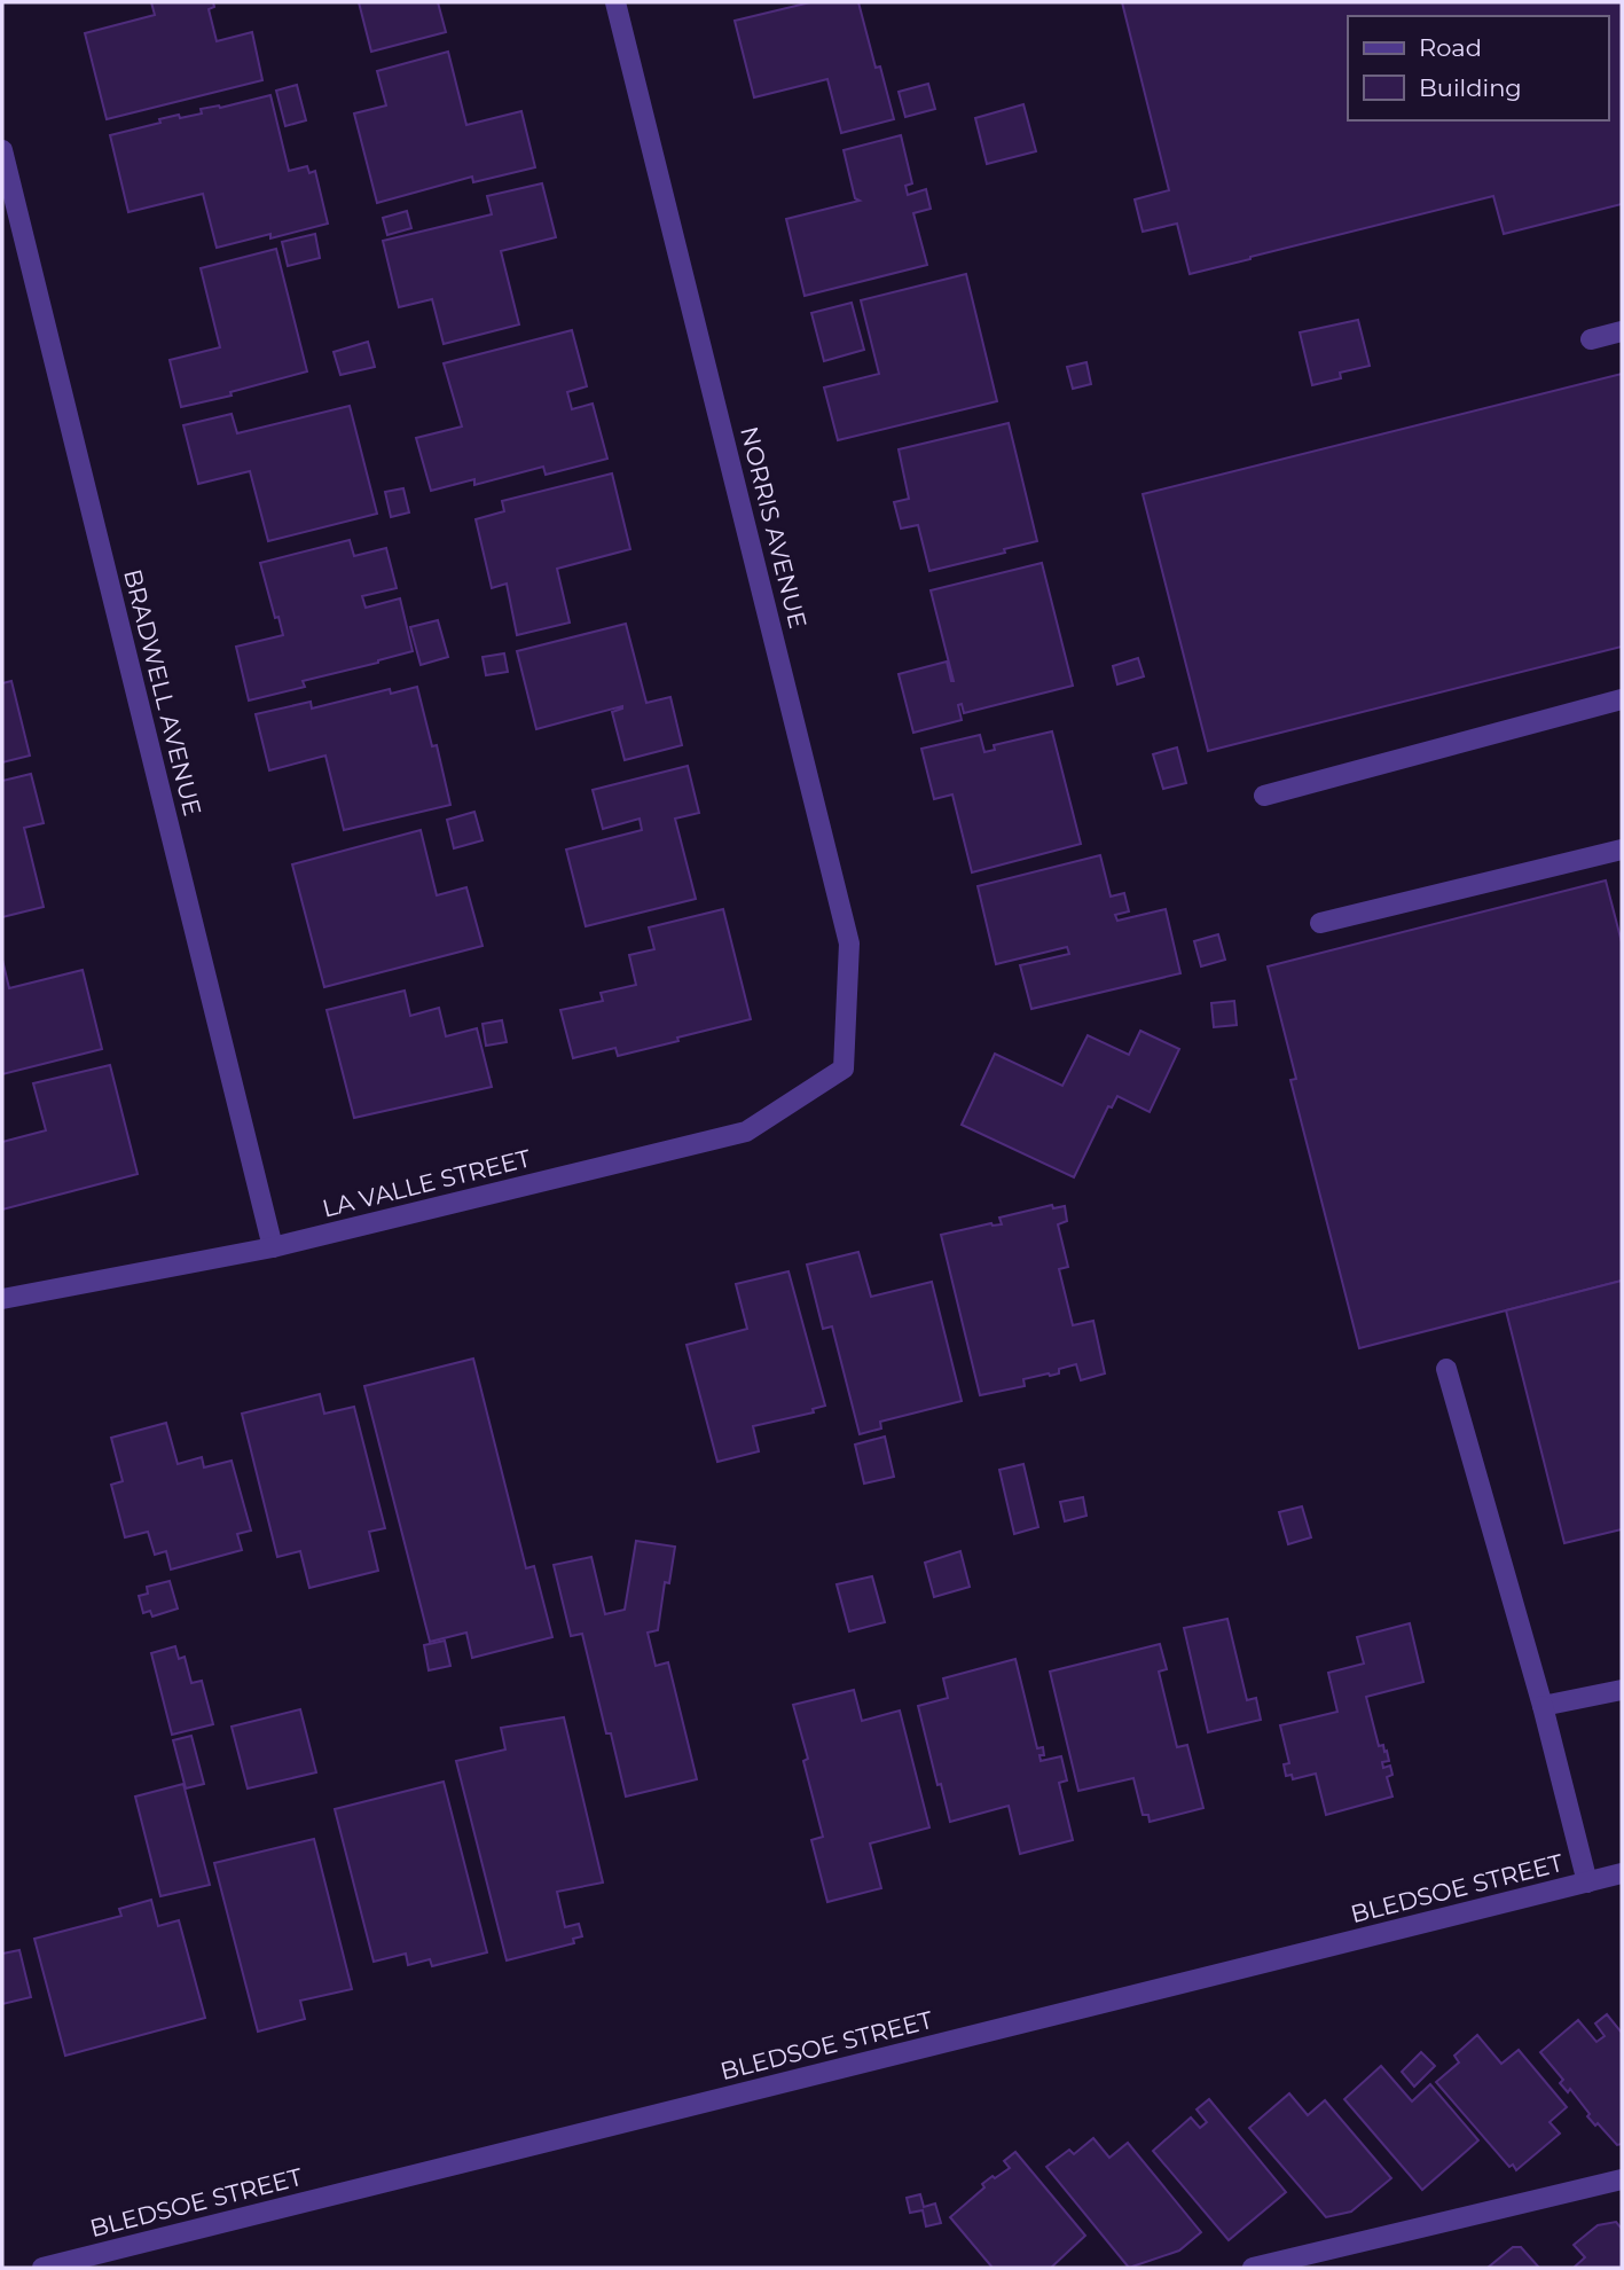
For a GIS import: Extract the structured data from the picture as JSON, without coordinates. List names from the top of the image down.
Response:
{
  "streets": {
    "street": [
      "NORRIS AVENUE",
      "BRADWELL AVENUE",
      "LA VALLE STREET",
      "BLEDSOE STREET"
    ]
  },
  "crossings": [
    ["NORRIS AVENUE", "LA VALLE STREET"],
    ["BRADWELL AVENUE", "LA VALLE STREET"]
  ],
  "legend": ["Road", "Building"]
}
